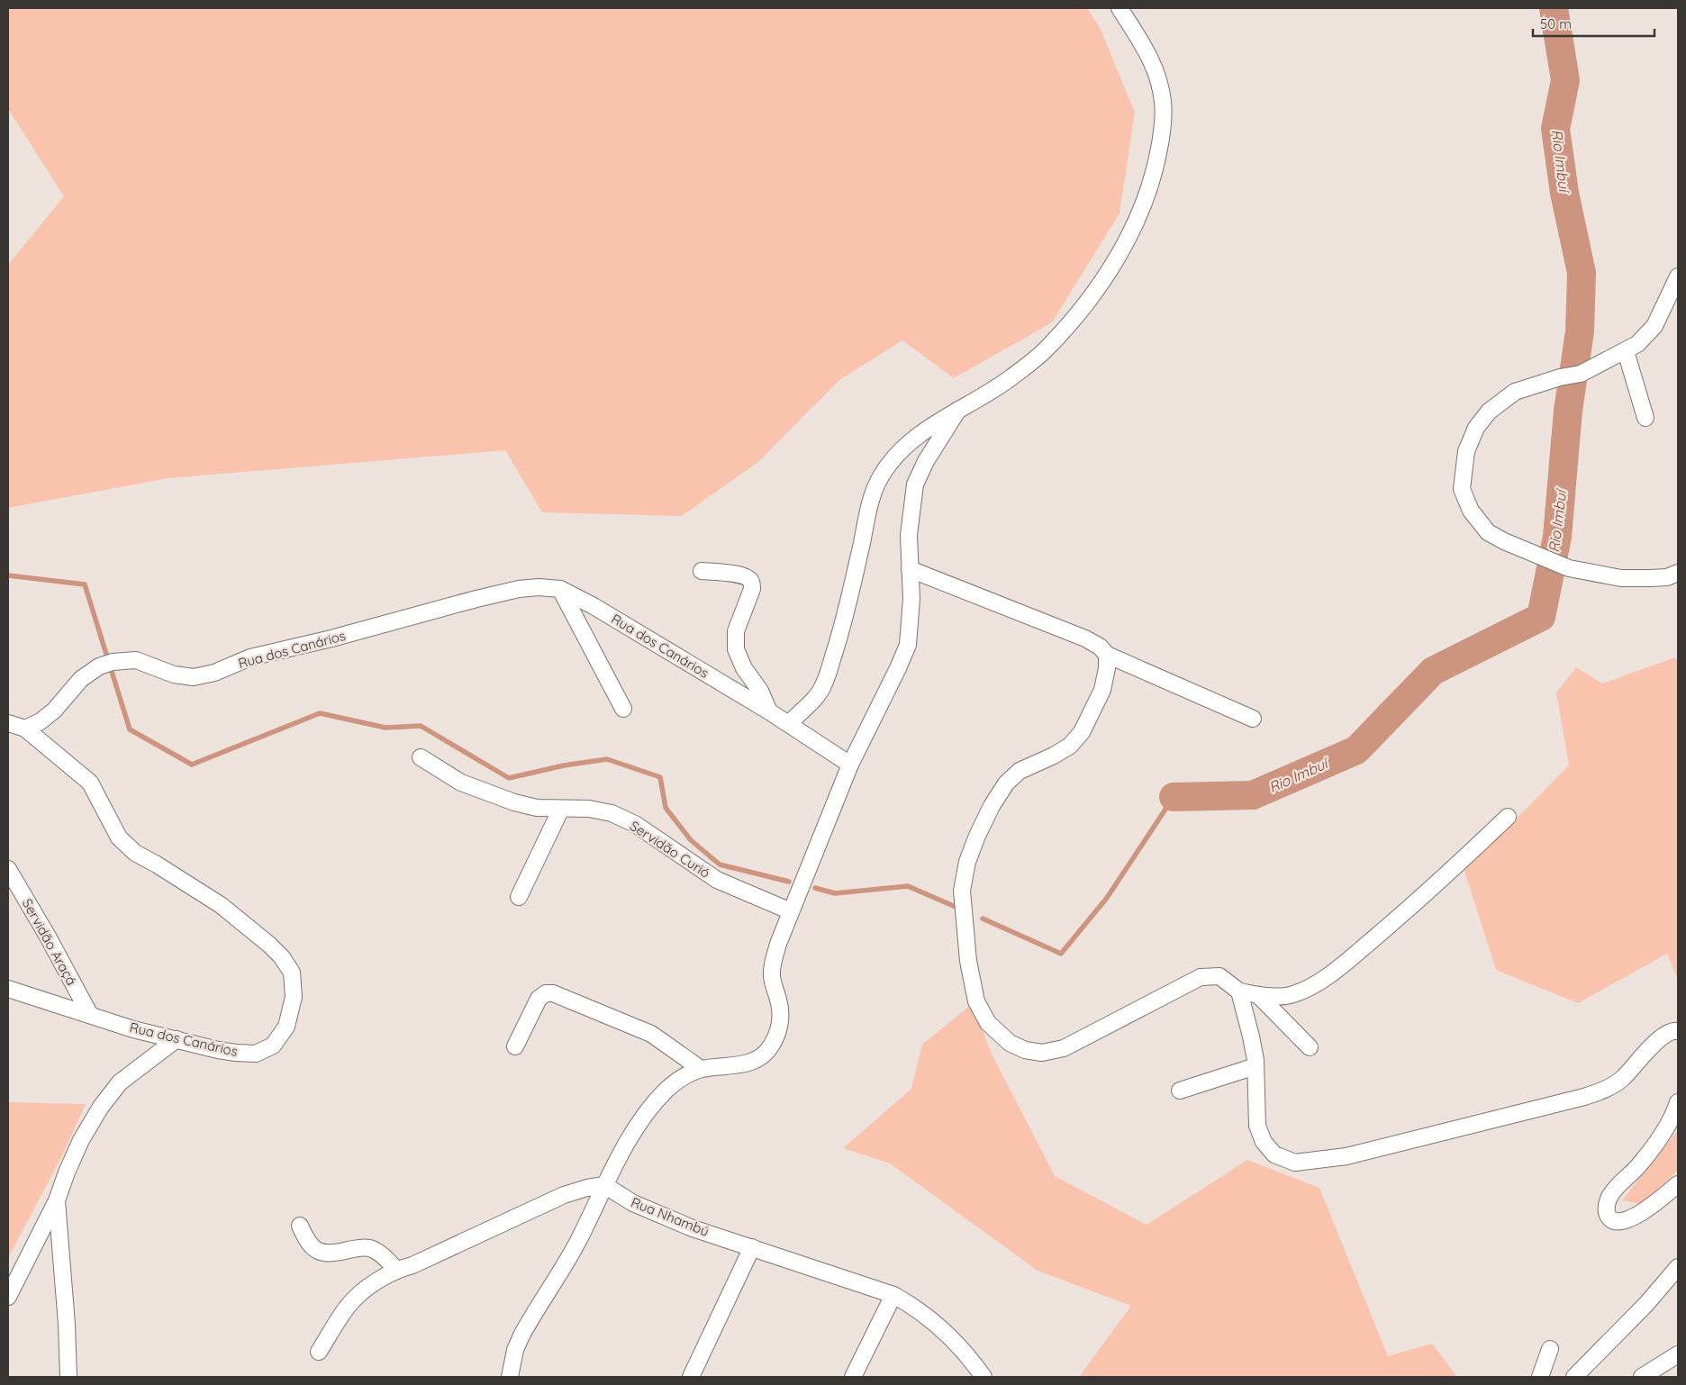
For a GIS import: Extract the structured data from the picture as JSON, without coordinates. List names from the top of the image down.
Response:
{
  "streets": {
    "street": [
      "Rua dos Canários",
      "Servidão Curió",
      "Servidão Araçá",
      "Rua Nhambú"
    ]
  },
  "crossings": [
    ["Rua dos Canários", "Servidão Araçá"]
  ],
  "water": ["Rio Imbuí"],
  "scale_bar": "50 m"
}
